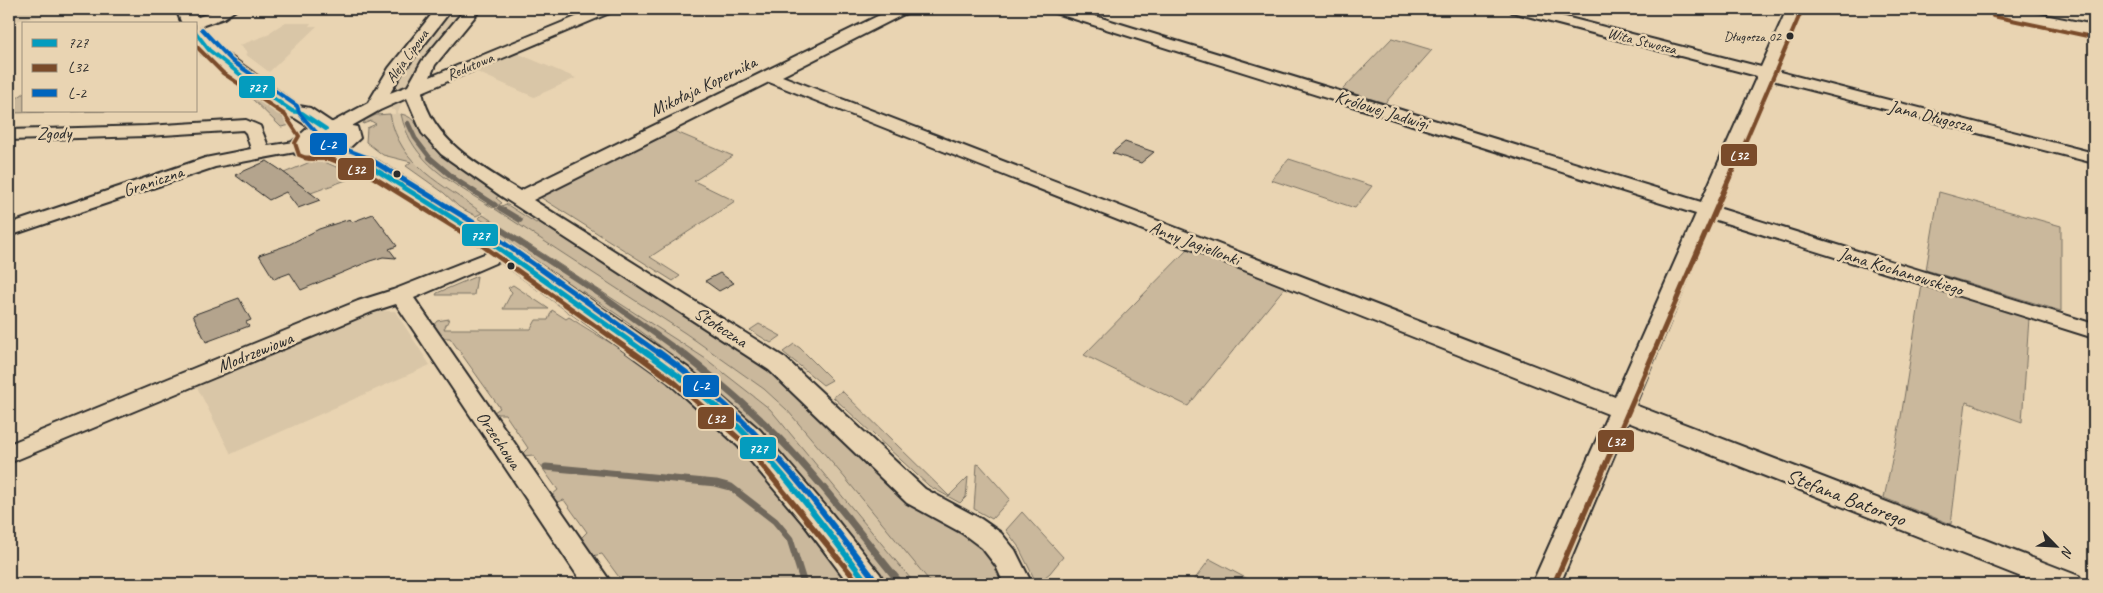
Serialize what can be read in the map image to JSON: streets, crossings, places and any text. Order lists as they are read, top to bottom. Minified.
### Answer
{"streets":{"street":["Wita Stwosza","Aleja Lipowa","Redutowa","Mikołaja Kopernika","Królowej Jadwigi","Jana Długosza","Zgody","Graniczna","Anny Jagiellonki","Jana Kochanowskiego","Stołeczna","Modrzewiowa","Orzechowa","Stefana Batorego"]},"crossings":[["Wita Stwosza","Jana Długosza"],["Aleja Lipowa","Redutowa"],["Aleja Lipowa","Stołeczna"],["Redutowa","Graniczna"],["Redutowa","Stołeczna"],["Mikołaja Kopernika","Anny Jagiellonki"],["Mikołaja Kopernika","Stołeczna"],["Królowej Jadwigi","Jana Kochanowskiego"],["Zgody","Graniczna"],["Anny Jagiellonki","Stefana Batorego"],["Modrzewiowa","Orzechowa"]],"places":["Długosza 02"],"lines":["transit line L32","transit line L-2","transit line 727"],"legend":["727","L32","L-2"],"north":"bottom right"}
